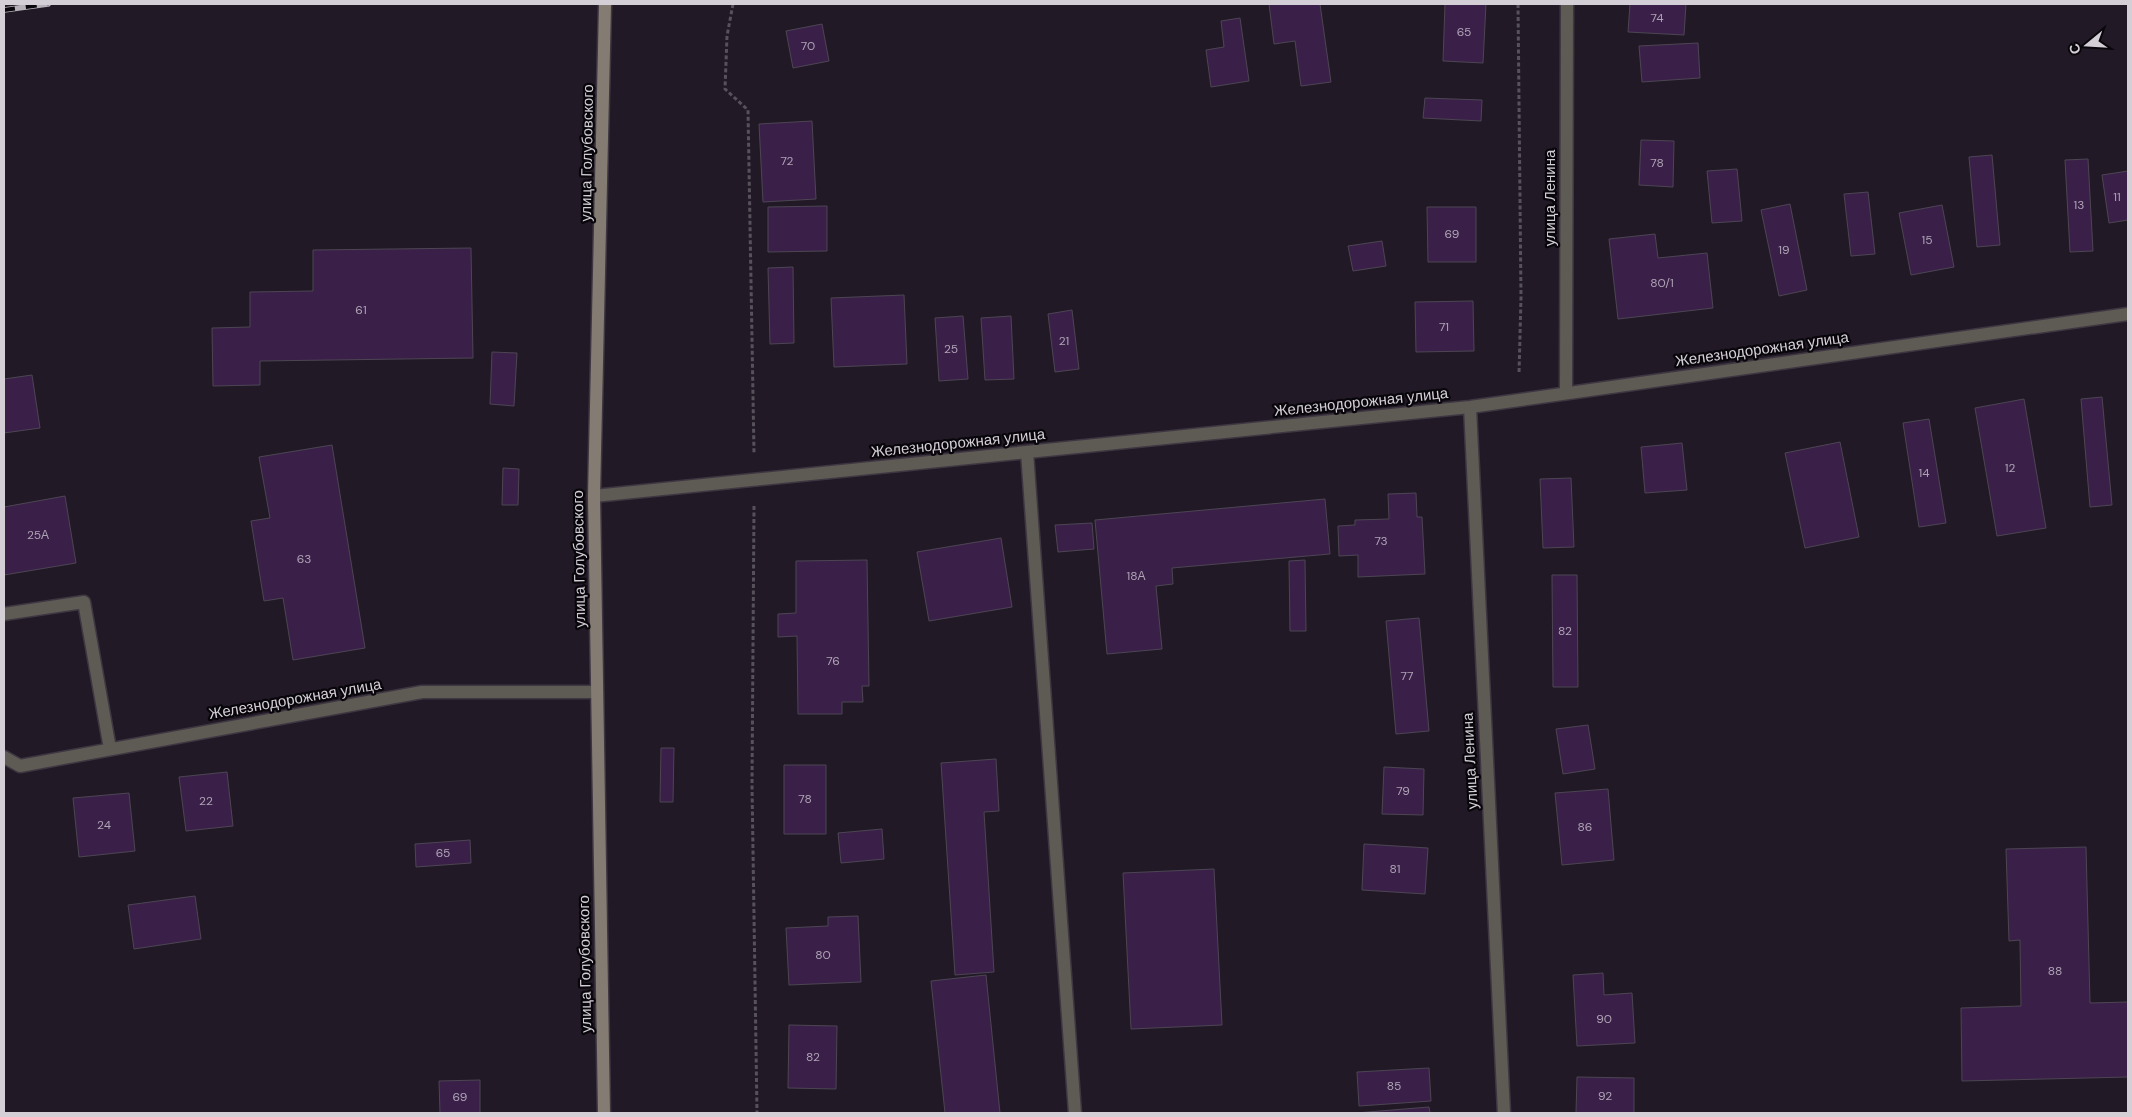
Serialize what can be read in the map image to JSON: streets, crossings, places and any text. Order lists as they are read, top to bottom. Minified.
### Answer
{"streets":{"street":["улица Голубовского","улица Ленина","Железнодорожная улица"]},"crossings":[["улица Голубовского","Железнодорожная улица"],["улица Ленина","Железнодорожная улица"]],"house_numbers":["74","65","70","72","78","11","13","69","15","19","80/1","61","71","21","25","12","14","25А","73","63","18А","82","76","77","79","78","22","24","86","65","81","80","88","90","82","85","92","69"],"north":"left"}
